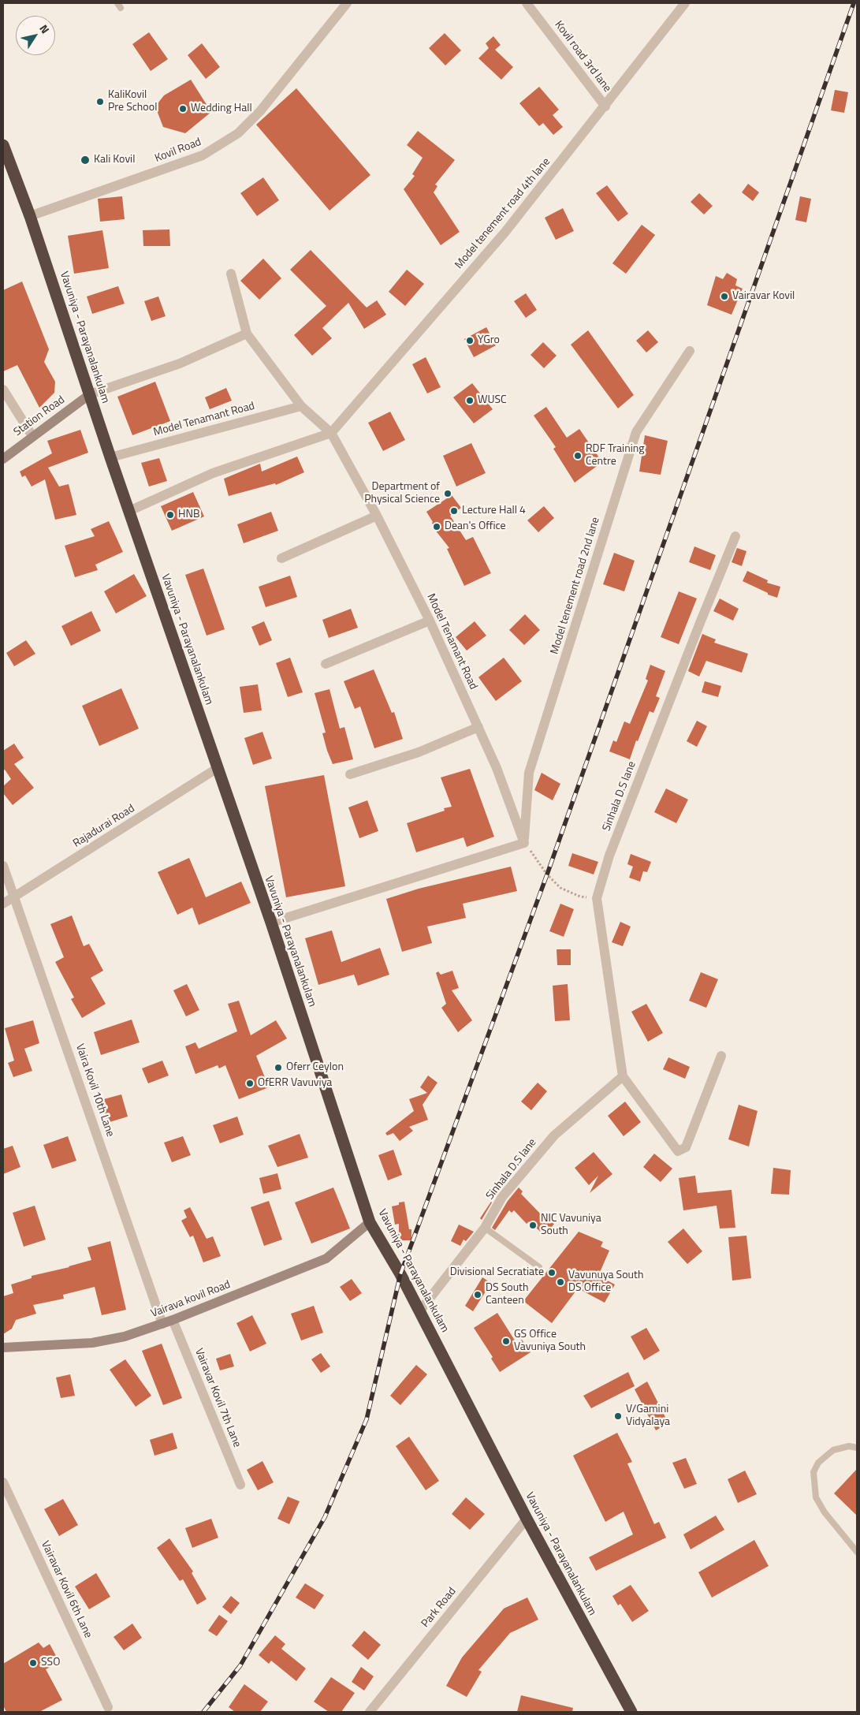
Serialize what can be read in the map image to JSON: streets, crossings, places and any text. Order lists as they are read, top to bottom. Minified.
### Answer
{"streets":{"highway":["Vavuniya - Parayanalankulam"],"street":["Kovil road 3rd lane","Kovil Road","Model tenement road 4th lane","Station Road","Model Tenamant Road","Model tenement road 2nd lane","Sinhala D.S lane","Rajadurai Road","Vaira Kovil 10th Lane","Vairava kovil Road","Vairavar Kovil 7th Lane","Vairavar Kovil 6th Lane","Park Road"]},"crossings":[["Kovil road 3rd lane","Model tenement road 4th lane"],["Kovil Road","Vavuniya - Parayanalankulam"],["Model tenement road 4th lane","Model Tenamant Road"],["Vavuniya - Parayanalankulam","Station Road"],["Vavuniya - Parayanalankulam","Model Tenamant Road"],["Vavuniya - Parayanalankulam","Sinhala D.S lane"],["Vavuniya - Parayanalankulam","Rajadurai Road"],["Vavuniya - Parayanalankulam","Vairava kovil Road"],["Vavuniya - Parayanalankulam","Park Road"],["Model Tenamant Road","Model tenement road 2nd lane"],["Rajadurai Road","Vaira Kovil 10th Lane"],["Vaira Kovil 10th Lane","Vairava kovil Road"],["Vairava kovil Road","Vairavar Kovil 7th Lane"]],"places":["KaliKovil Pre School","Wedding Hall","Kali Kovil","Vairavar Kovil","YGro","WUSC","RDF Training Centre","Department of Physical Science","Lecture Hall 4","HNB","Dean's Office","Oferr Ceylon","OfERR Vavuviya","NIC Vavuniya South","Divisional Secratiate","Vavunuya South DS Office","DS South Canteen","GS Office Vavuniya South","V/Gamini Vidyalaya","SSO"],"north":"top right"}
